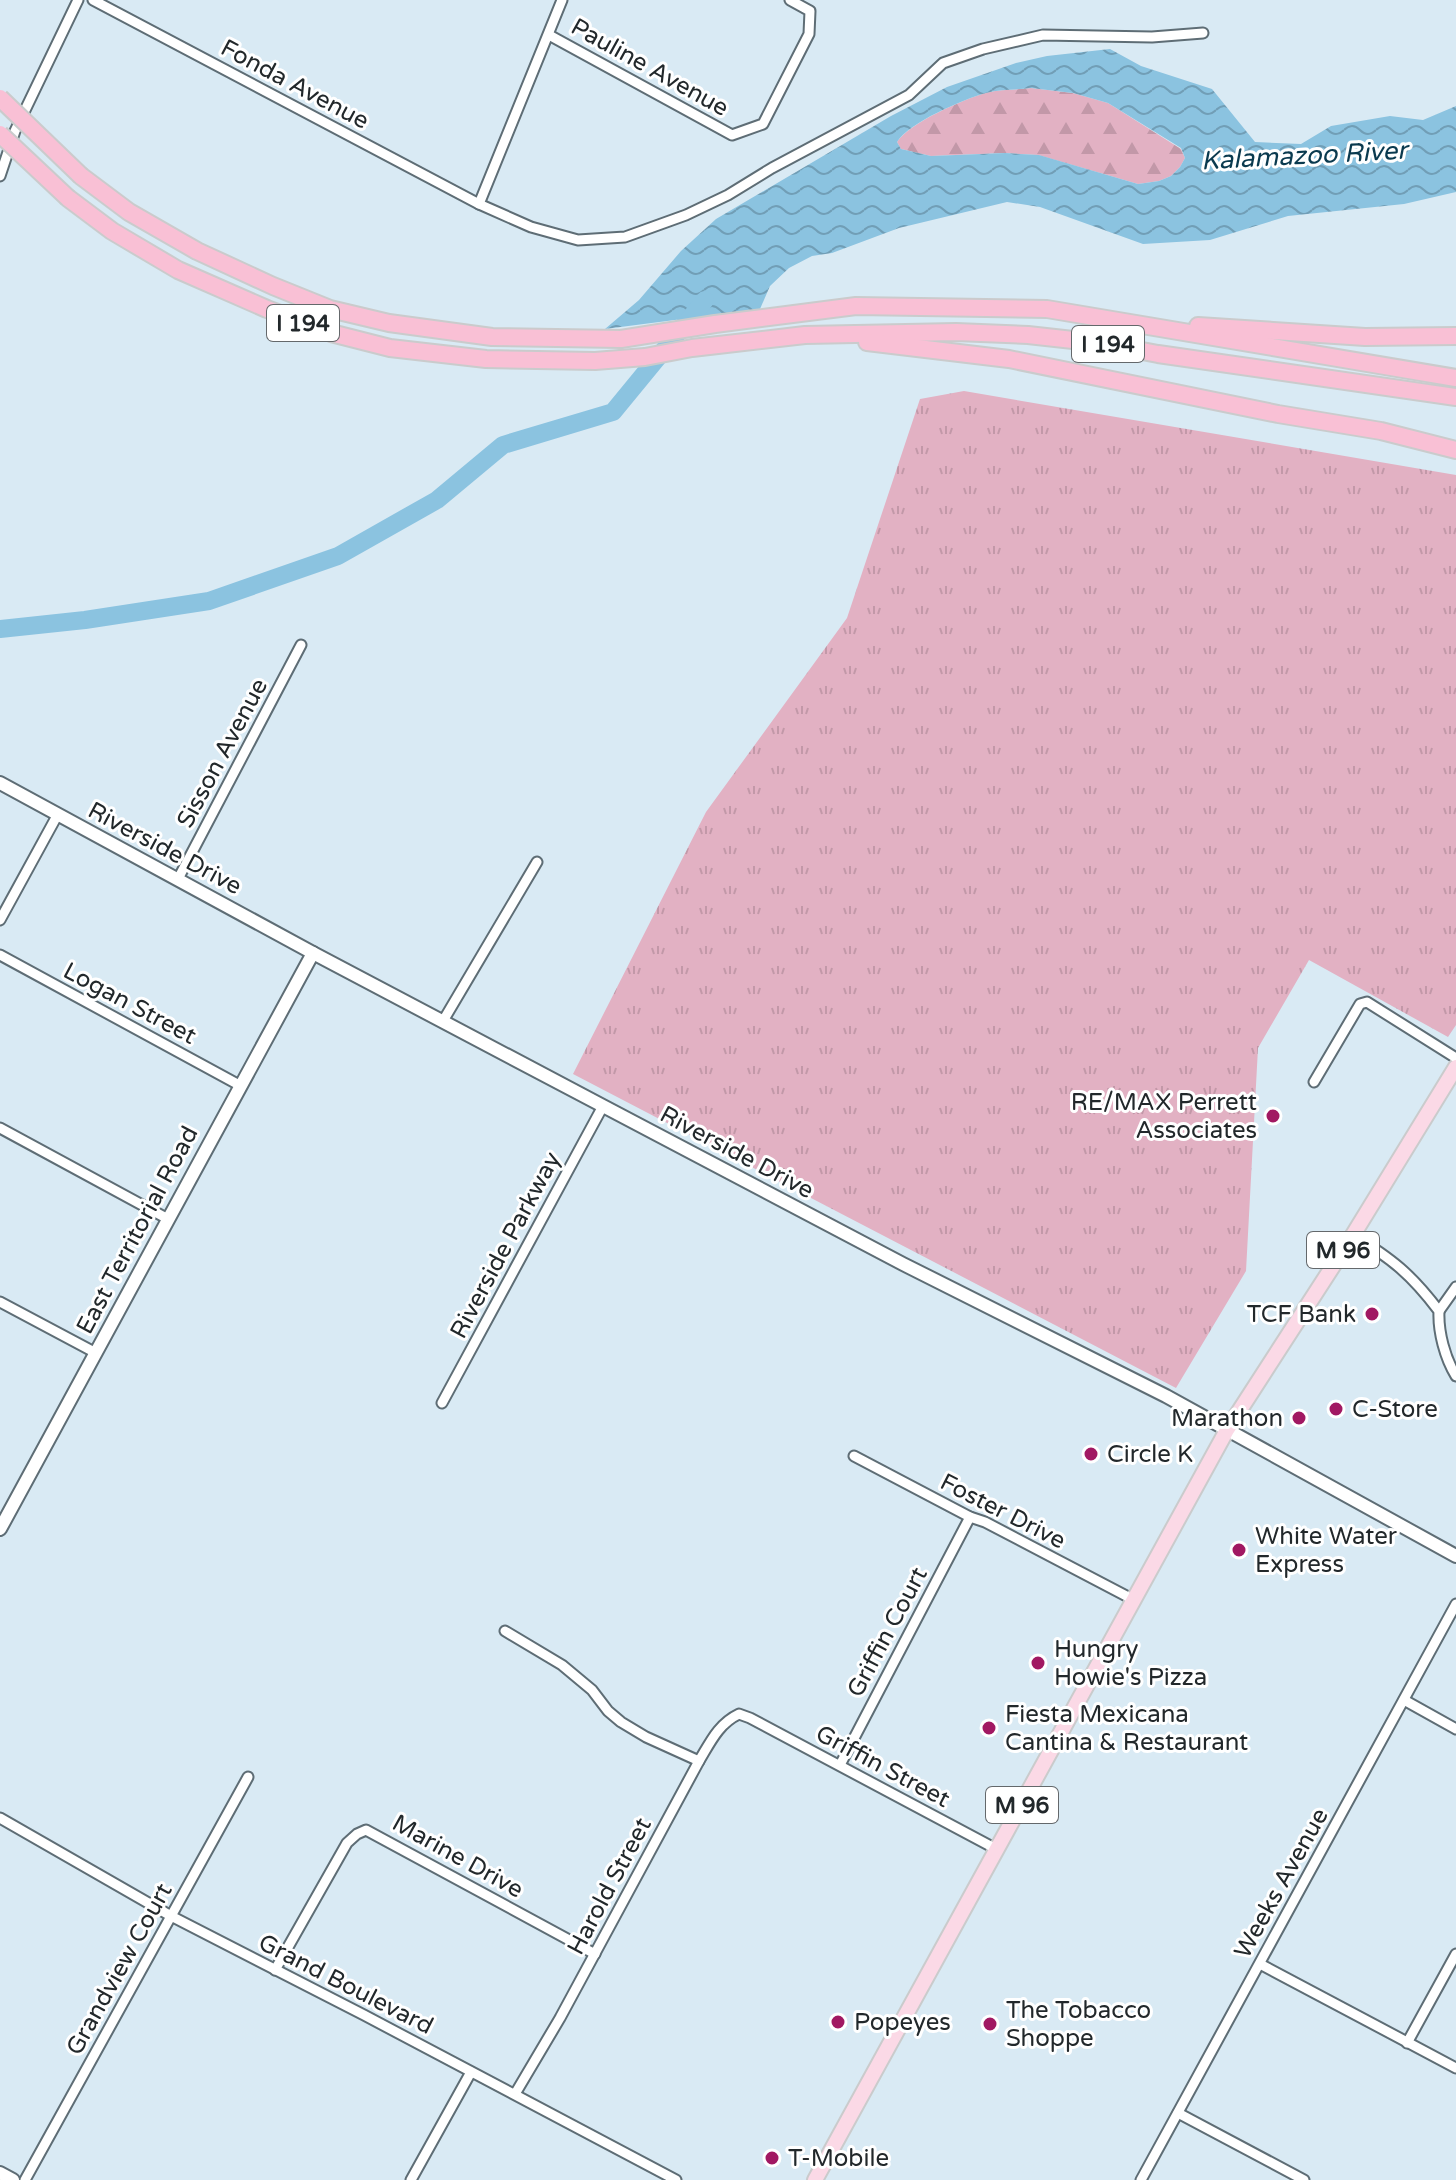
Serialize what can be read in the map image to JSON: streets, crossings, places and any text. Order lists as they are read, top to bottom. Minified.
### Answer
{"streets":{"highway":["I 194"],"main road":["M 96"],"street":["Pauline Avenue","Fonda Avenue","Sisson Avenue","Riverside Drive","Logan Street","East Territorial Road","Riverside Parkway","Foster Drive","Griffin Court","Griffin Street","Marine Drive","Weeks Avenue","Harold Street","Grandview Court","Grand Boulevard"]},"crossings":[["Sisson Avenue","Riverside Drive"],["Riverside Drive","East Territorial Road"],["Riverside Drive","Riverside Parkway"],["Riverside Drive","M 96"],["Logan Street","East Territorial Road"],["M 96","Foster Drive"],["M 96","Griffin Street"],["Foster Drive","Griffin Court"],["Griffin Court","Griffin Street"],["Griffin Street","Harold Street"],["Marine Drive","Harold Street"],["Marine Drive","Grand Boulevard"],["Harold Street","Grand Boulevard"],["Grandview Court","Grand Boulevard"]],"water":["Kalamazoo River"],"places":["RE/MAX Perrett Associates","TCF Bank","C-Store","Marathon","Circle K","White Water Express","Hungry Howie's Pizza","Fiesta Mexicana Cantina & Restaurant","Popeyes","The Tobacco Shoppe","T-Mobile"]}
